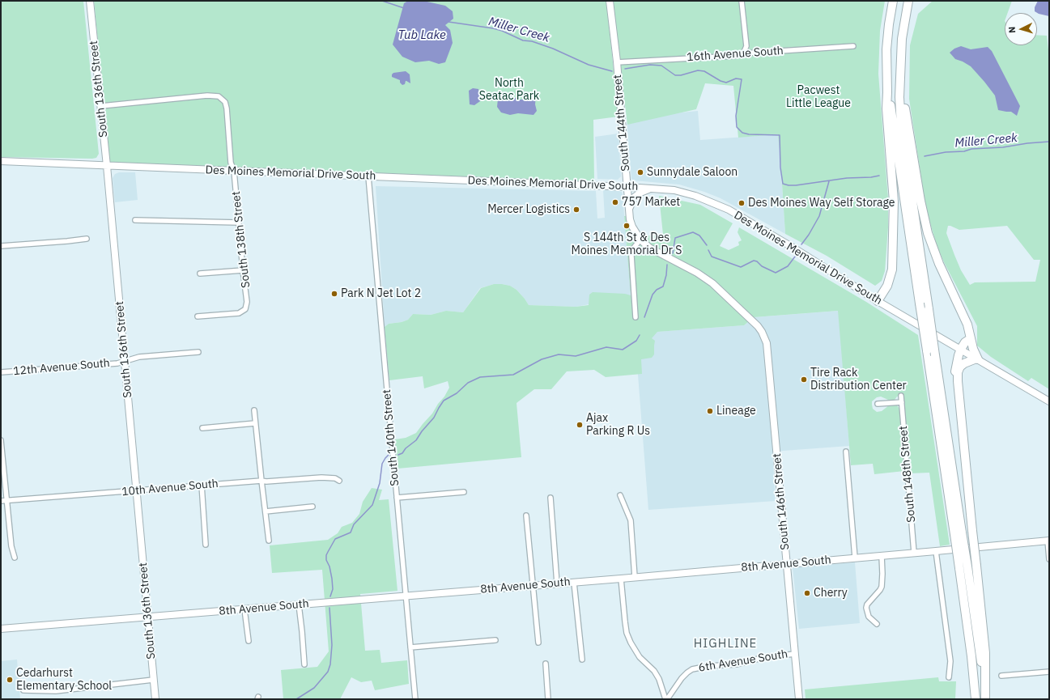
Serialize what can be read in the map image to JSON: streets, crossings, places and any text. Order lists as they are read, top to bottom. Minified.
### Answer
{"streets":{"street":["16th Avenue South","South 136th Street","South 144th Street","Des Moines Memorial Drive South","South 138th Street","12th Avenue South","South 140th Street","South 148th Street","10th Avenue South","South 146th Street","8th Avenue South","6th Avenue South"]},"crossings":[["16th Avenue South","South 144th Street"],["South 136th Street","Des Moines Memorial Drive South"],["South 136th Street","South 138th Street"],["South 136th Street","12th Avenue South"],["South 136th Street","10th Avenue South"],["South 136th Street","8th Avenue South"],["South 144th Street","Des Moines Memorial Drive South"],["South 144th Street","South 146th Street"],["Des Moines Memorial Drive South","South 138th Street"],["Des Moines Memorial Drive South","South 140th Street"],["South 140th Street","8th Avenue South"],["South 148th Street","8th Avenue South"],["South 146th Street","8th Avenue South"],["South 146th Street","6th Avenue South"]],"districts":["HIGHLINE"],"water":["Miller Creek","Tub Lake"],"parks":["North Seatac Park","Pacwest Little League"],"places":["Sunnydale Saloon","757 Market","Des Moines Way Self Storage","Mercer Logistics","S 144th St & Des Moines Memorial Dr S","Park N Jet Lot 2","Tire Rack Distribution Center","Lineage","Ajax Parking R Us","Cherry","Cedarhurst Elementary School"],"north":"left"}
